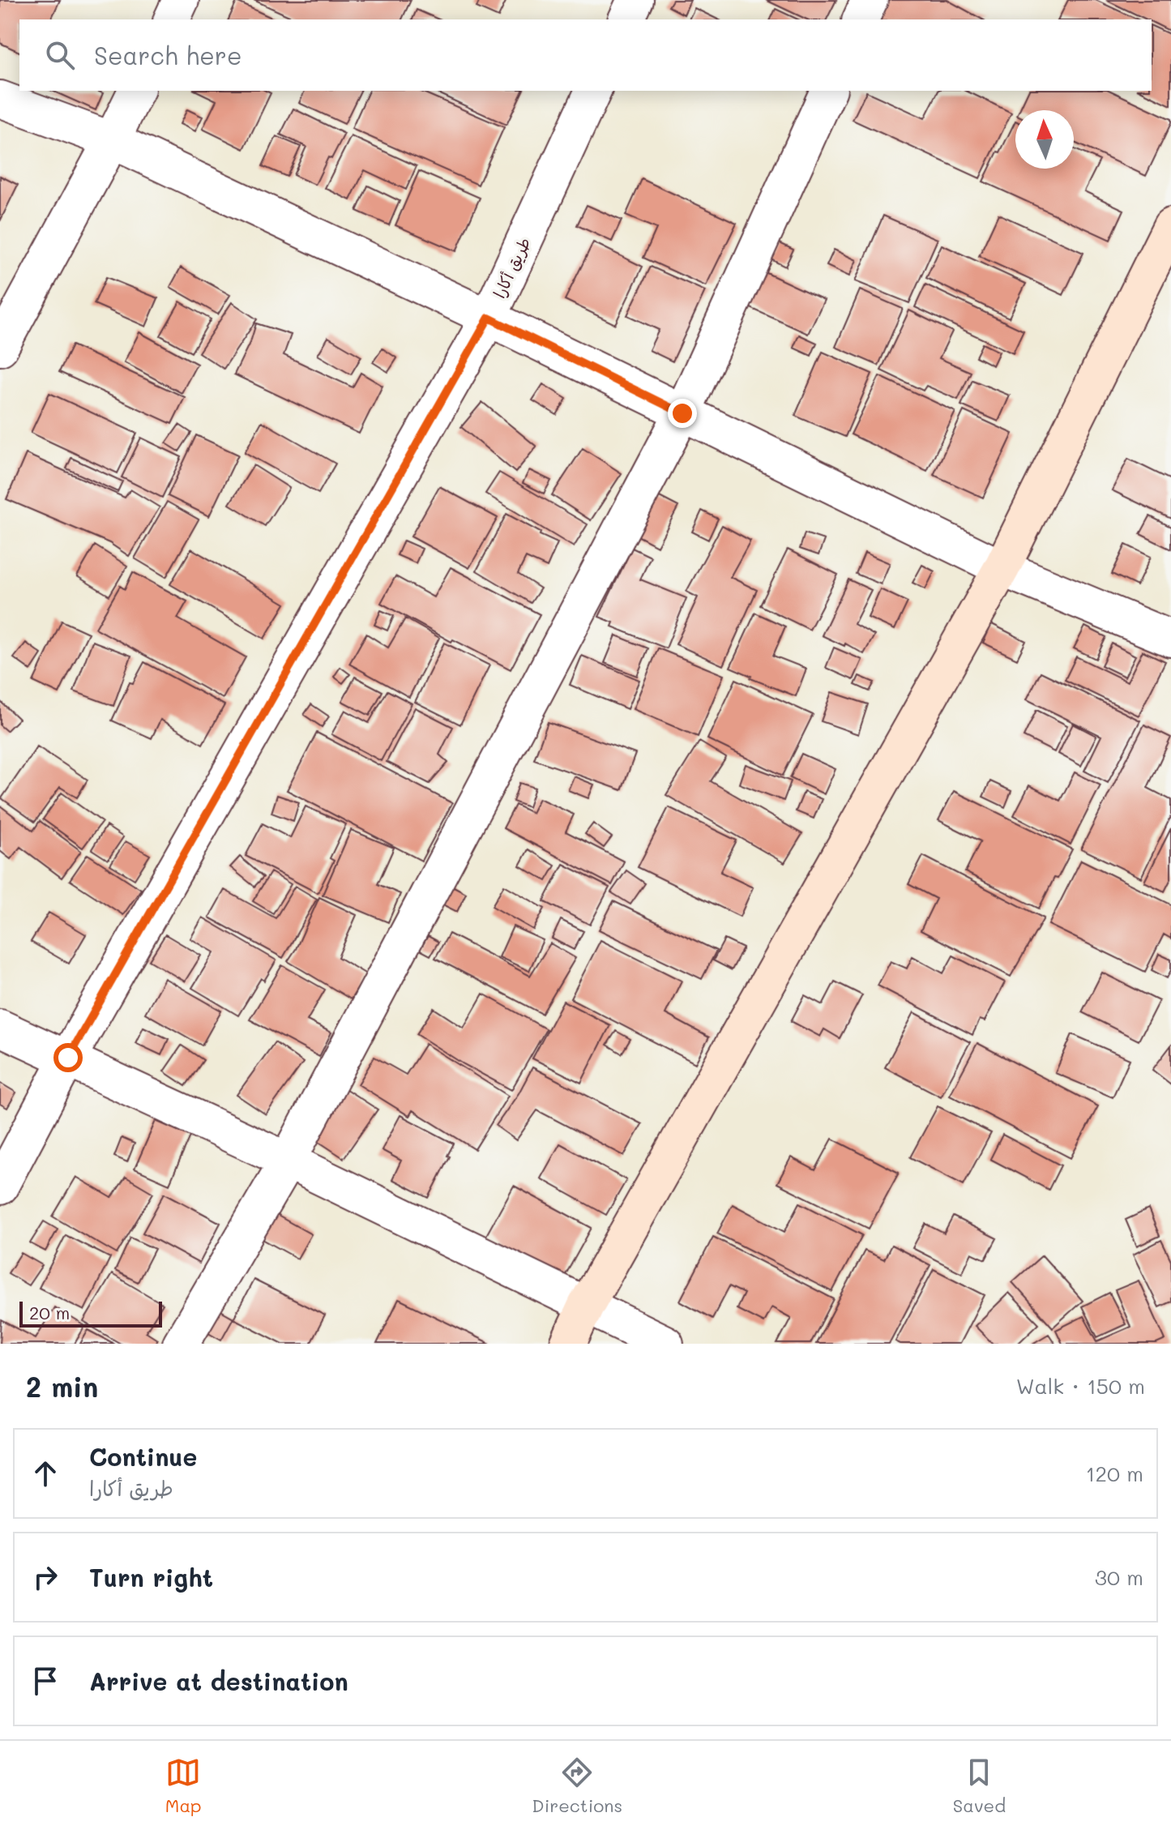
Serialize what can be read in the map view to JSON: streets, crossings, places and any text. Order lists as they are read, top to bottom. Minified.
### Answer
{"streets":{"street":["طريق أكارا"]},"scale_bar":"20 m","north":"top","page":{"search":"Search here","scale":"20 m","heading":["2 min","Walk · 150 m"],"list":[["Continue","طريق أكارا","120 m"],["Turn right","30 m"],"Arrive at destination"],"nav":["Map","Directions","Saved"]}}
